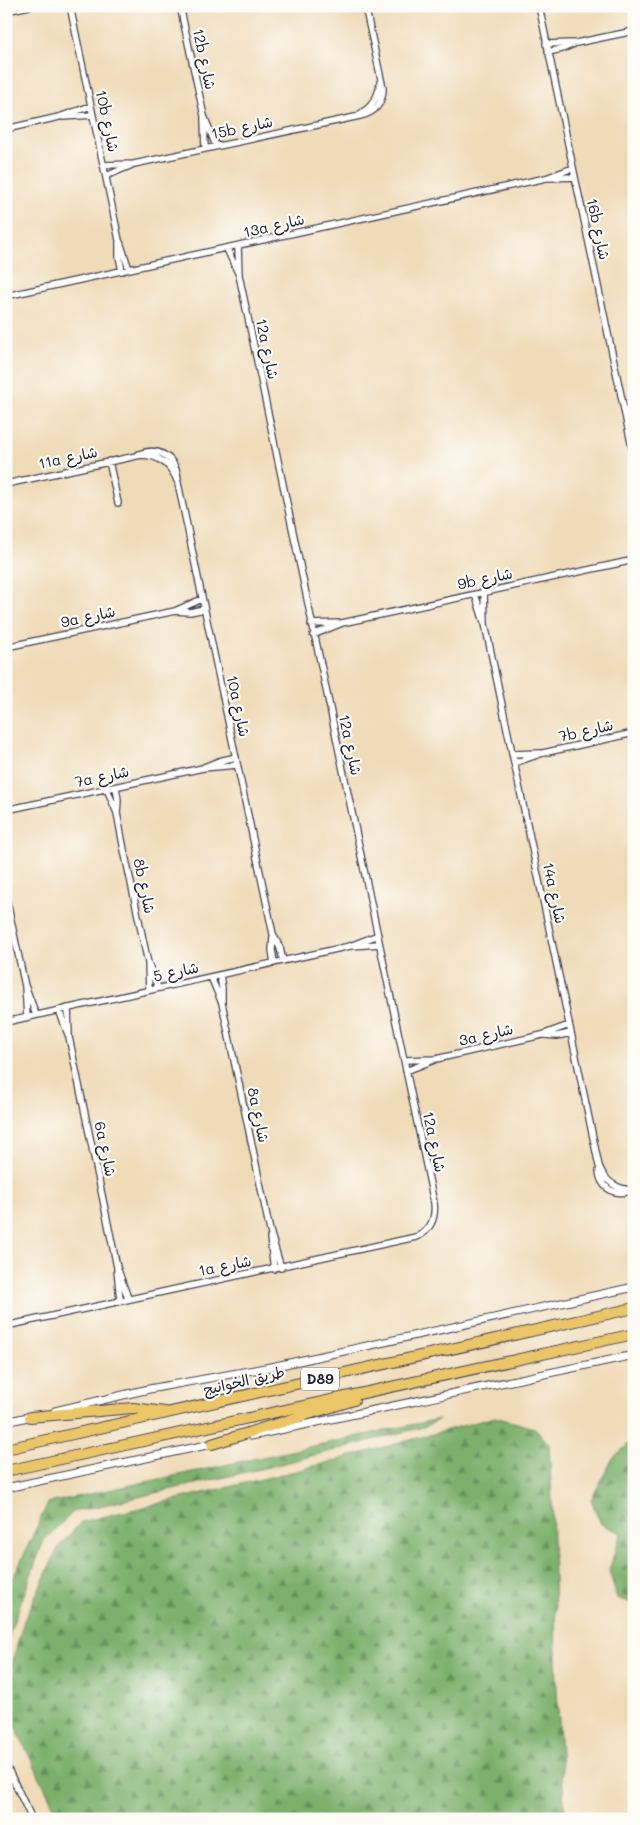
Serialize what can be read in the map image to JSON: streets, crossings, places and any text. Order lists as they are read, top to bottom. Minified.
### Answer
{"streets":{"highway":["D89","طريق الخوانيج"],"street":["12b شارع","10b شارع","15b شارع","13a شارع","16b شارع","12a شارع","11a شارع","9b شارع","9a شارع","10a شارع","7b شارع","7a شارع","8b شارع","14a شارع","شارع 5","3a شارع","8a شارع","6a شارع","1a شارع"]},"crossings":[["12b شارع","15b شارع"],["10b شارع","15b شارع"],["10b شارع","13a شارع"],["13a شارع","16b شارع"],["13a شارع","12a شارع"],["12a شارع","9b شارع"],["12a شارع","شارع 5"],["12a شارع","3a شارع"],["12a شارع","1a شارع"],["11a شارع","10a شارع"],["9b شارع","14a شارع"],["9a شارع","10a شارع"],["10a شارع","7a شارع"],["10a شارع","شارع 5"],["7b شارع","14a شارع"],["7a شارع","8b شارع"],["8b شارع","شارع 5"],["14a شارع","3a شارع"],["شارع 5","8a شارع"],["شارع 5","6a شارع"],["8a شارع","1a شارع"],["6a شارع","1a شارع"]]}
